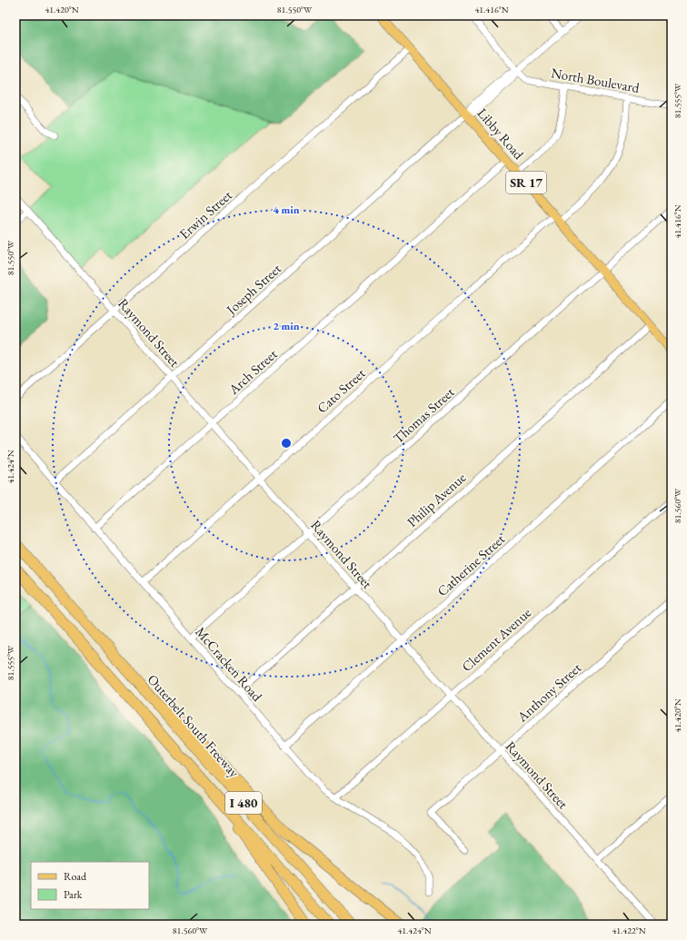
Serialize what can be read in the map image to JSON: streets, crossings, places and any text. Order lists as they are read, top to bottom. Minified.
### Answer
{"streets":{"highway":["Outerbelt South Freeway","I 480"],"main road":["Libby Road","SR 17"],"street":["North Boulevard","Erwin Street","Joseph Street","Raymond Street","Arch Street","Cato Street","Thomas Street","Philip Avenue","Catherine Street","Clement Avenue","McCracken Road","Anthony Street"]},"crossings":[["North Boulevard","Joseph Street"],["North Boulevard","Cato Street"],["Libby Road","Erwin Street"],["Libby Road","Joseph Street"],["Libby Road","Arch Street"],["Libby Road","Cato Street"],["Libby Road","Thomas Street"],["Libby Road","Philip Avenue"],["Erwin Street","Raymond Street"],["Joseph Street","Raymond Street"],["Joseph Street","McCracken Road"],["Raymond Street","Arch Street"],["Raymond Street","Cato Street"],["Raymond Street","Thomas Street"],["Raymond Street","Philip Avenue"],["Raymond Street","Catherine Street"],["Raymond Street","Clement Avenue"],["Raymond Street","Anthony Street"],["Arch Street","McCracken Road"],["Cato Street","McCracken Road"],["Thomas Street","McCracken Road"],["Philip Avenue","McCracken Road"],["Catherine Street","McCracken Road"],["Clement Avenue","McCracken Road"]],"legend":["Road","Park"],"coordinates":["41.420°N","81.550°W","41.416°N","81.555°W","41.424°N","81.560°W","41.422°N"],"rings":["4 min","2 min"]}
